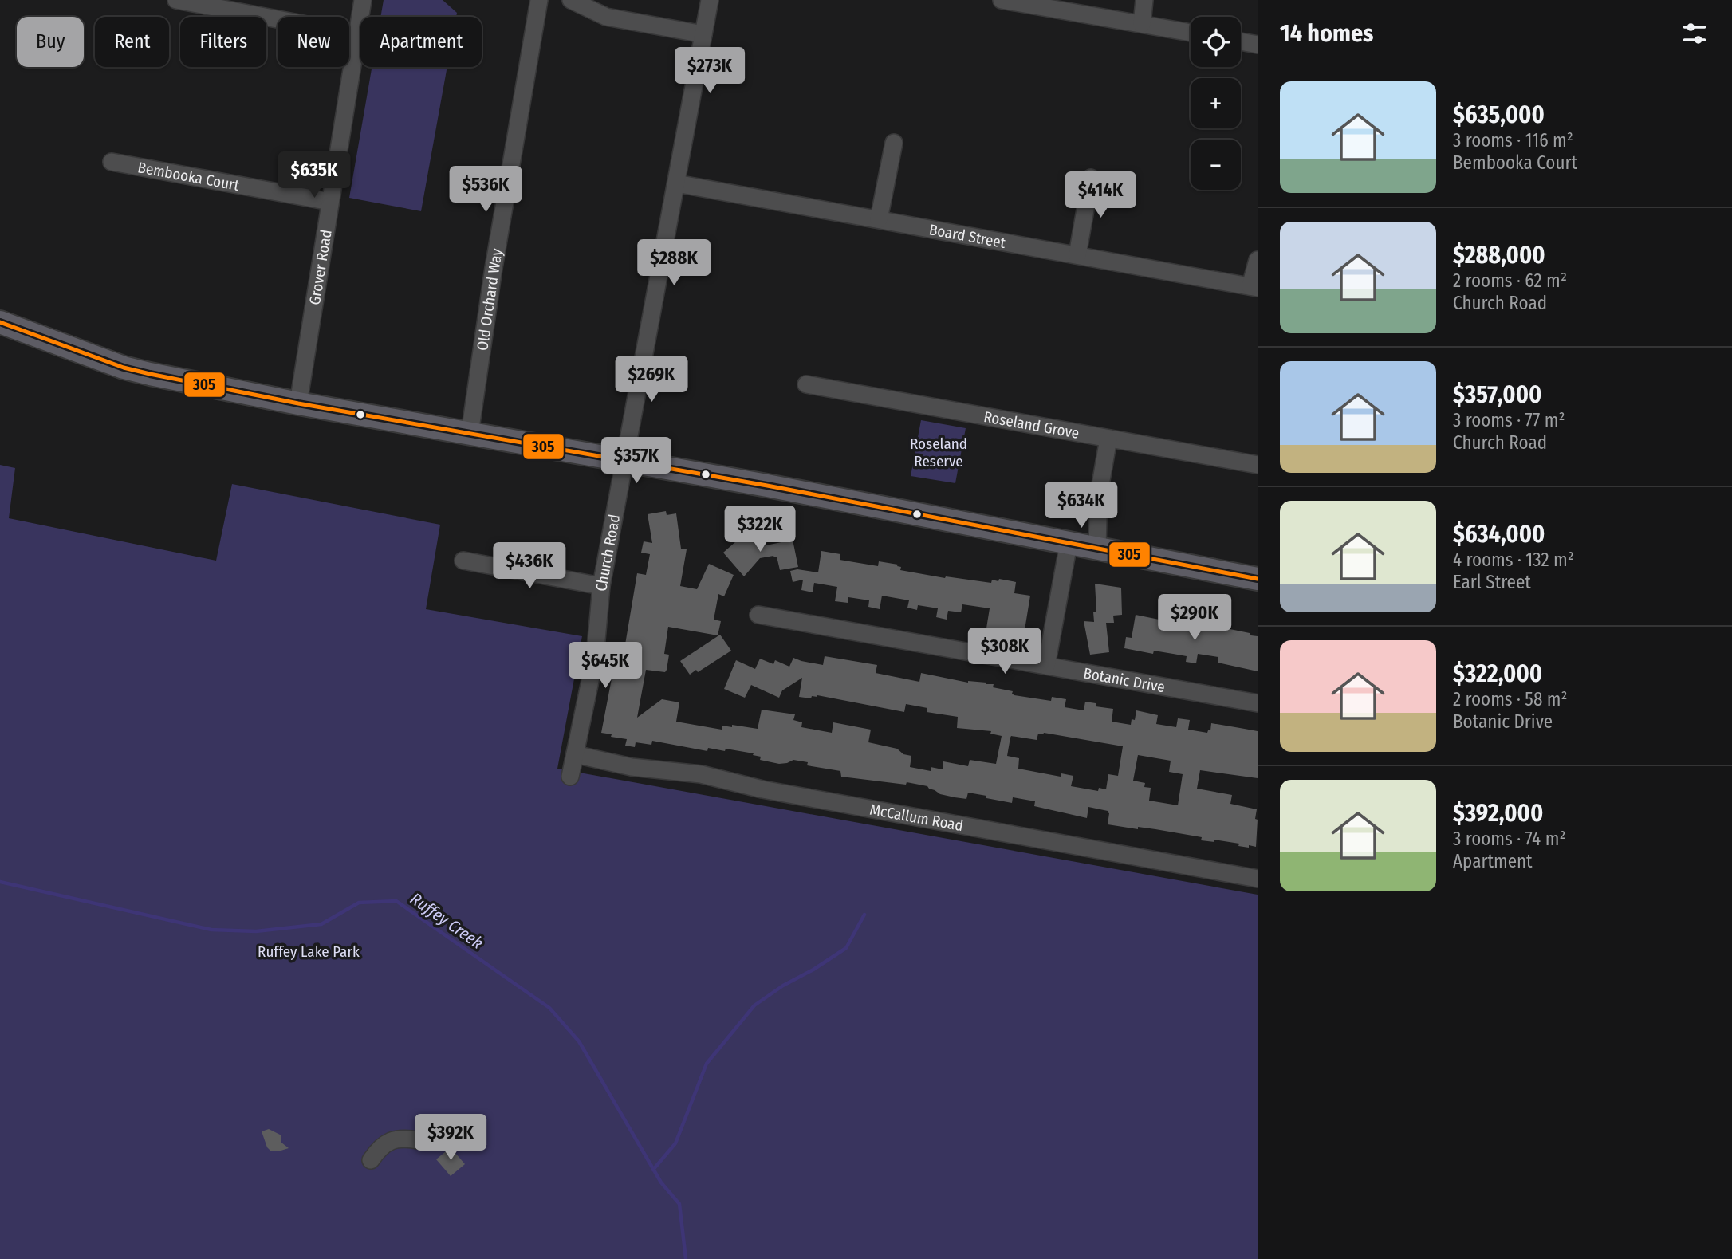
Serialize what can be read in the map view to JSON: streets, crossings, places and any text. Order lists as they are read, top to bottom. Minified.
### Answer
{"streets":{"street":["Bembooka Court","Board Street","Grover Road","Old Orchard Way","Roseland Grove","Church Road","Botanic Drive","McCallum Road"]},"crossings":[["Bembooka Court","Grover Road"],["Board Street","Church Road"],["Church Road","McCallum Road"]],"water":["Ruffey Creek"],"parks":["Roseland Reserve","Ruffey Lake Park"],"lines":["transit line 305"],"page":{"heading":"14 homes","map_buttons":["+","−"],"chip":["Buy","Rent","Filters","New","Apartment"],"price":["$273K","$635K","$536K","$414K","$288K","$269K","$357K","$634K","$322K","$436K","$290K","$308K","$645K","$392K"],"list":[{"name":"$635,000","note":"3 rooms · 116 m² · Bembooka Court"},{"name":"$288,000","note":"2 rooms · 62 m² · Church Road"},{"name":"$357,000","note":"3 rooms · 77 m² · Church Road"},{"name":"$634,000","note":"4 rooms · 132 m² · Earl Street"},{"name":"$322,000","note":"2 rooms · 58 m² · Botanic Drive"},{"name":"$392,000","note":"3 rooms · 74 m² · Apartment"}]}}
